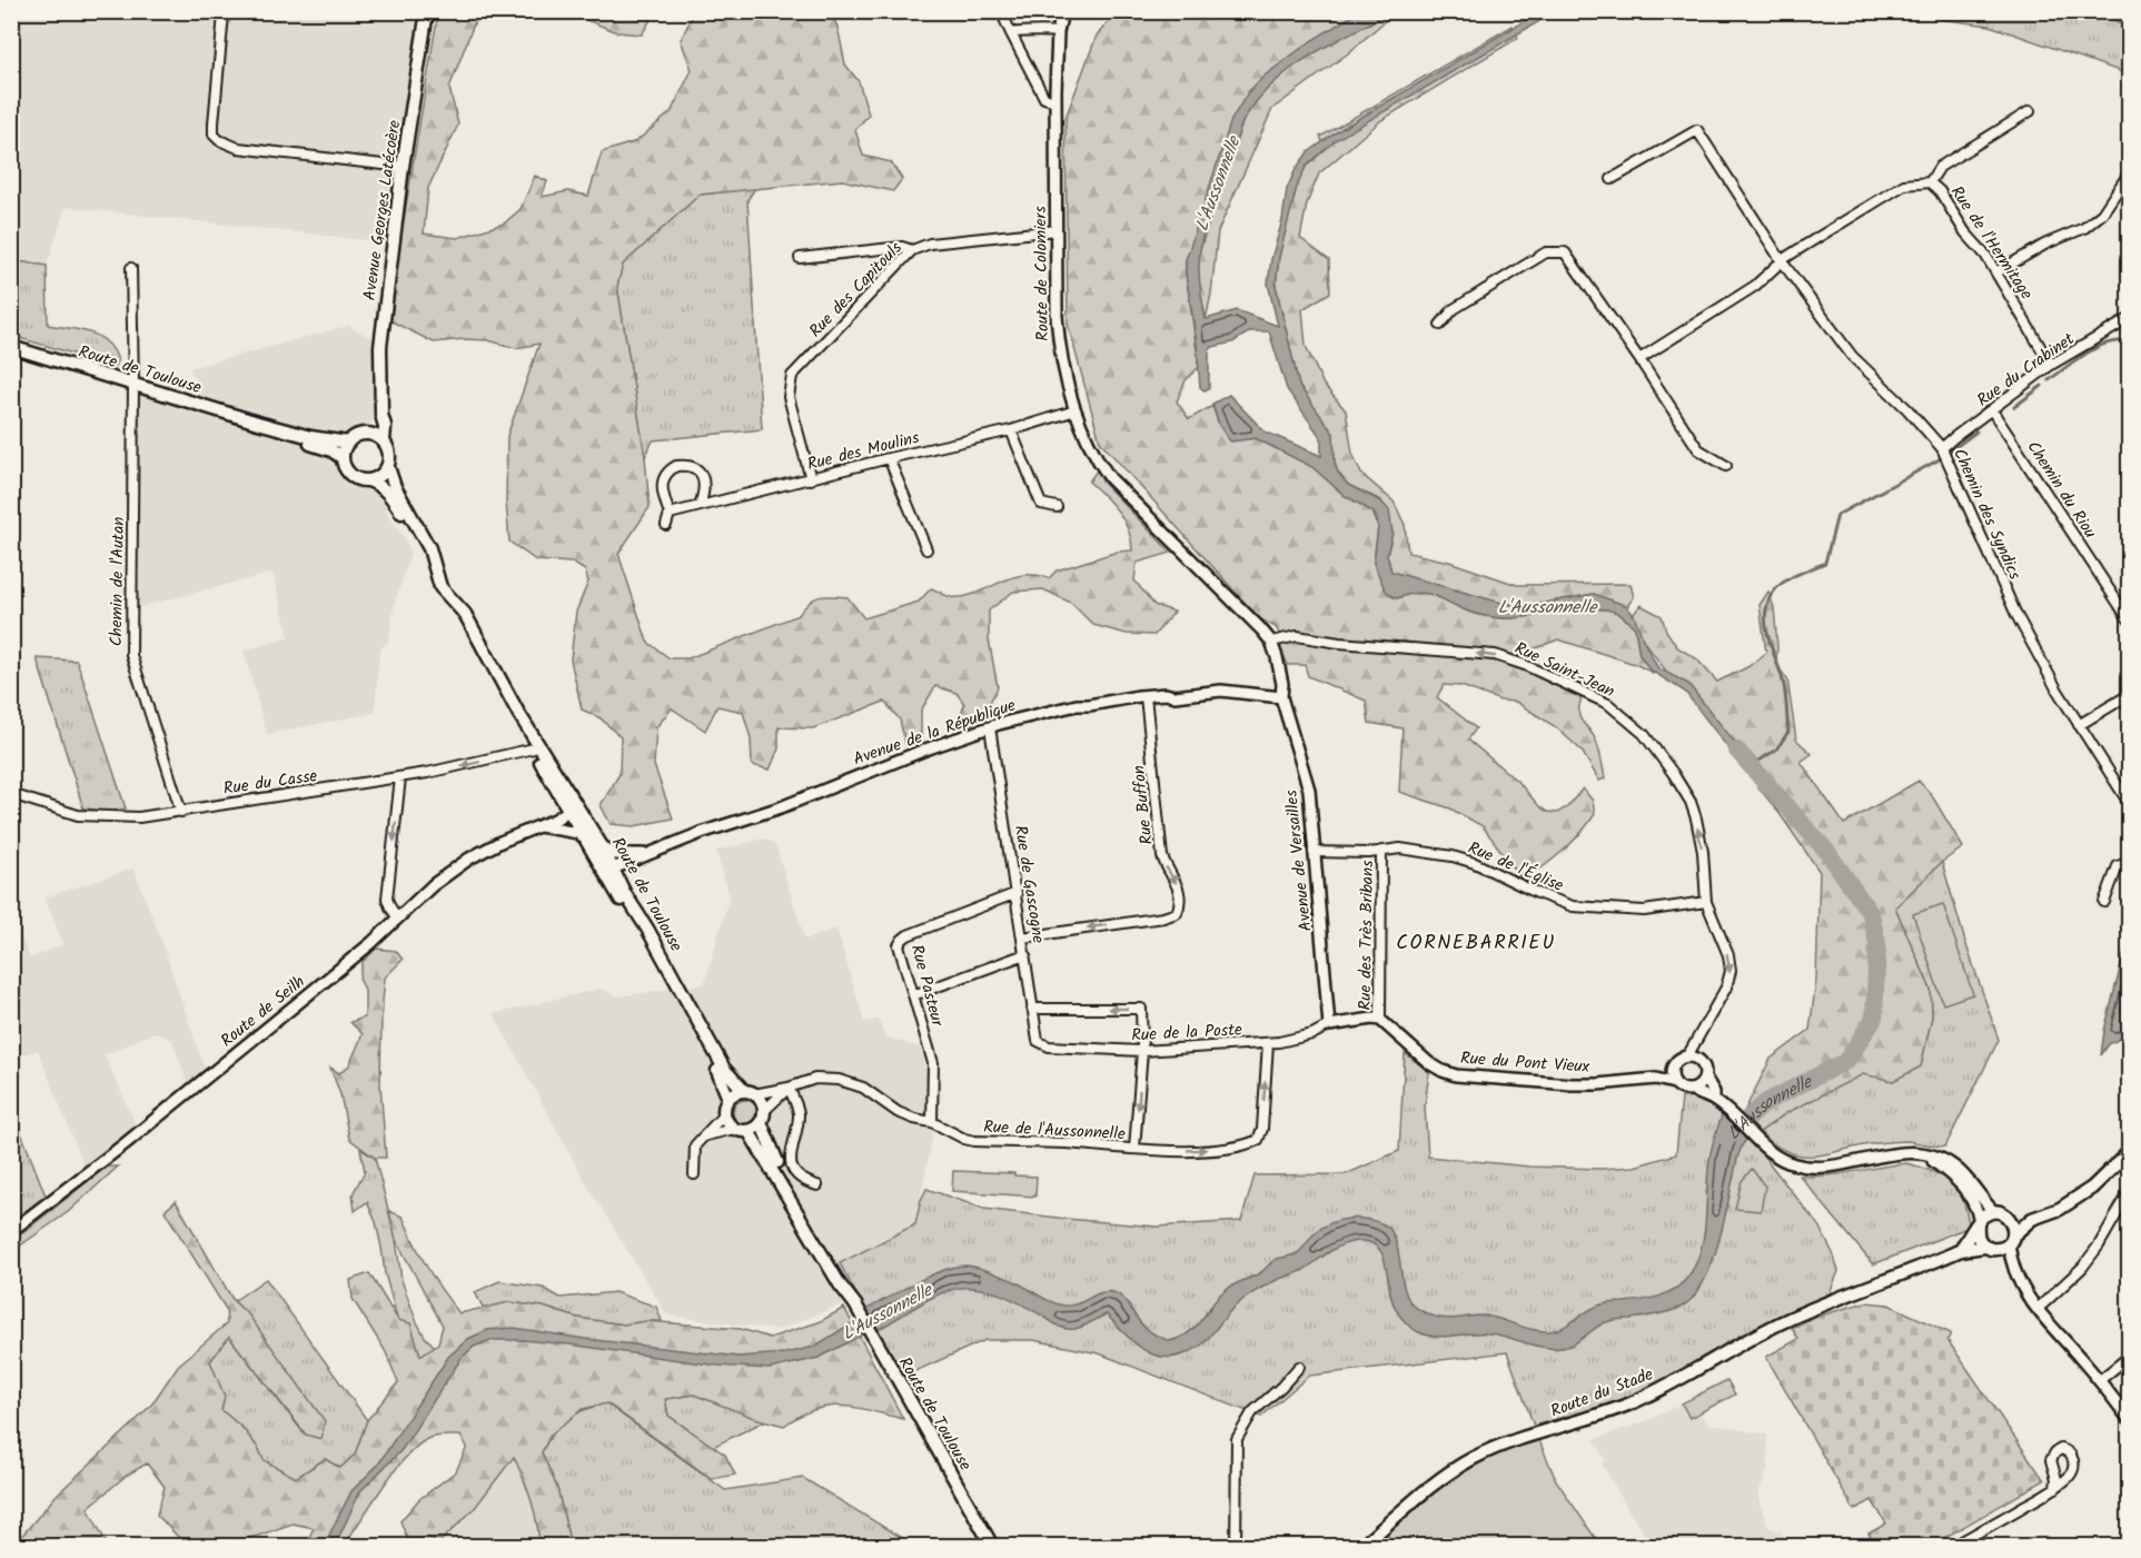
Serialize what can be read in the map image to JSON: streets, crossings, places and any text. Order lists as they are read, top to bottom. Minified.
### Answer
{"streets":{"main road":["Avenue Georges Latécoère","Route de Toulouse","Route du Stade"],"street":["Rue de l'Hermitage","Route de Colomiers","Rue des Capitouls","Rue du Crabinet","Rue des Moulins","Chemin du Riou","Chemin des Syndics","Chemin de l'Autan","Rue Saint-Jean","Avenue de la République","Rue du Casse","Rue Buffon","Avenue de Versailles","Rue de l'Église","Rue de Gascogne","Rue des Très Bribans","Rue Pasteur","Route de Seilh","Rue de la Poste","Rue du Pont Vieux","Rue de l'Aussonnelle"]},"crossings":[["Avenue Georges Latécoère","Route de Toulouse"],["Rue de l'Hermitage","Rue du Crabinet"],["Rue de l'Hermitage","Chemin des Syndics"],["Route de Colomiers","Rue des Capitouls"],["Route de Colomiers","Rue des Moulins"],["Route de Colomiers","Rue Saint-Jean"],["Route de Colomiers","Avenue de la République"],["Route de Colomiers","Avenue de Versailles"],["Rue des Capitouls","Rue des Moulins"],["Route de Toulouse","Chemin de l'Autan"],["Route de Toulouse","Avenue de la République"],["Route de Toulouse","Rue du Casse"],["Route de Toulouse","Route de Seilh"],["Route de Toulouse","Rue de l'Aussonnelle"],["Rue du Crabinet","Chemin du Riou"],["Rue du Crabinet","Chemin des Syndics"],["Chemin de l'Autan","Rue du Casse"],["Rue Saint-Jean","Rue de l'Église"],["Rue Saint-Jean","Rue du Pont Vieux"],["Avenue de la République","Rue Buffon"],["Avenue de la République","Avenue de Versailles"],["Avenue de la République","Rue de Gascogne"],["Rue Buffon","Rue de Gascogne"],["Avenue de Versailles","Rue de l'Église"],["Avenue de Versailles","Rue de la Poste"],["Rue de l'Église","Rue des Très Bribans"],["Rue de Gascogne","Rue Pasteur"],["Rue de Gascogne","Rue de la Poste"],["Rue des Très Bribans","Rue du Pont Vieux"],["Rue Pasteur","Rue de l'Aussonnelle"],["Rue de la Poste","Rue de l'Aussonnelle"]],"districts":["CORNEBARRIEU"],"water":["L'Aussonnelle"]}
